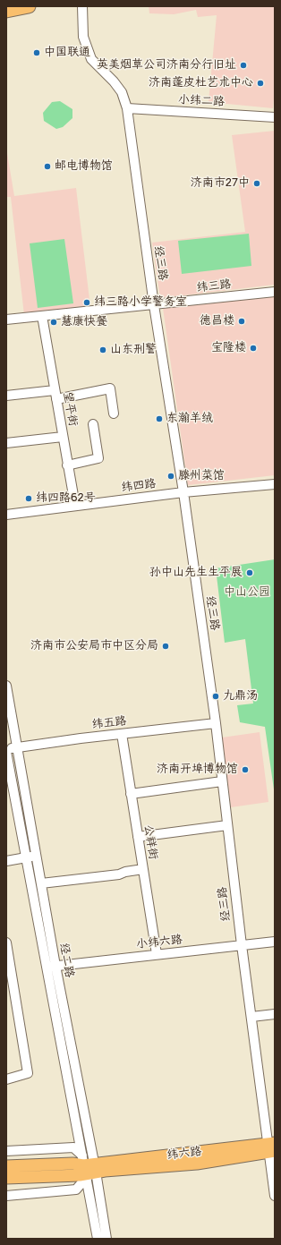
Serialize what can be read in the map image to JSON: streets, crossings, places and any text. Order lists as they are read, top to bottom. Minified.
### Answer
{"streets":{"main road":["纬六路"],"street":["小纬二路","经三路","纬三路","望平街","纬四路","纬五路","公祥街","小纬六路","经二路"]},"crossings":[["小纬二路","经三路"],["经三路","纬三路"],["经三路","纬四路"],["经三路","纬五路"],["经三路","小纬六路"],["经三路","纬六路"],["纬三路","望平街"],["望平街","纬四路"],["纬五路","公祥街"],["纬五路","经二路"],["公祥街","小纬六路"],["小纬六路","经二路"],["经二路","纬六路"]],"parks":["中山公园"],"places":["中国联通","英美烟草公司济南分行旧址","济南蓬皮杜艺术中心","邮电博物馆","济南市27中","纬三路小学警务室","德昌楼","慧康快餐","宝隆楼","山东刑警","东瀚羊绒","滕州菜馆","纬四路62号","孙中山先生生平展","济南市公安局市中区分局","九鼎汤","济南开埠博物馆"]}
